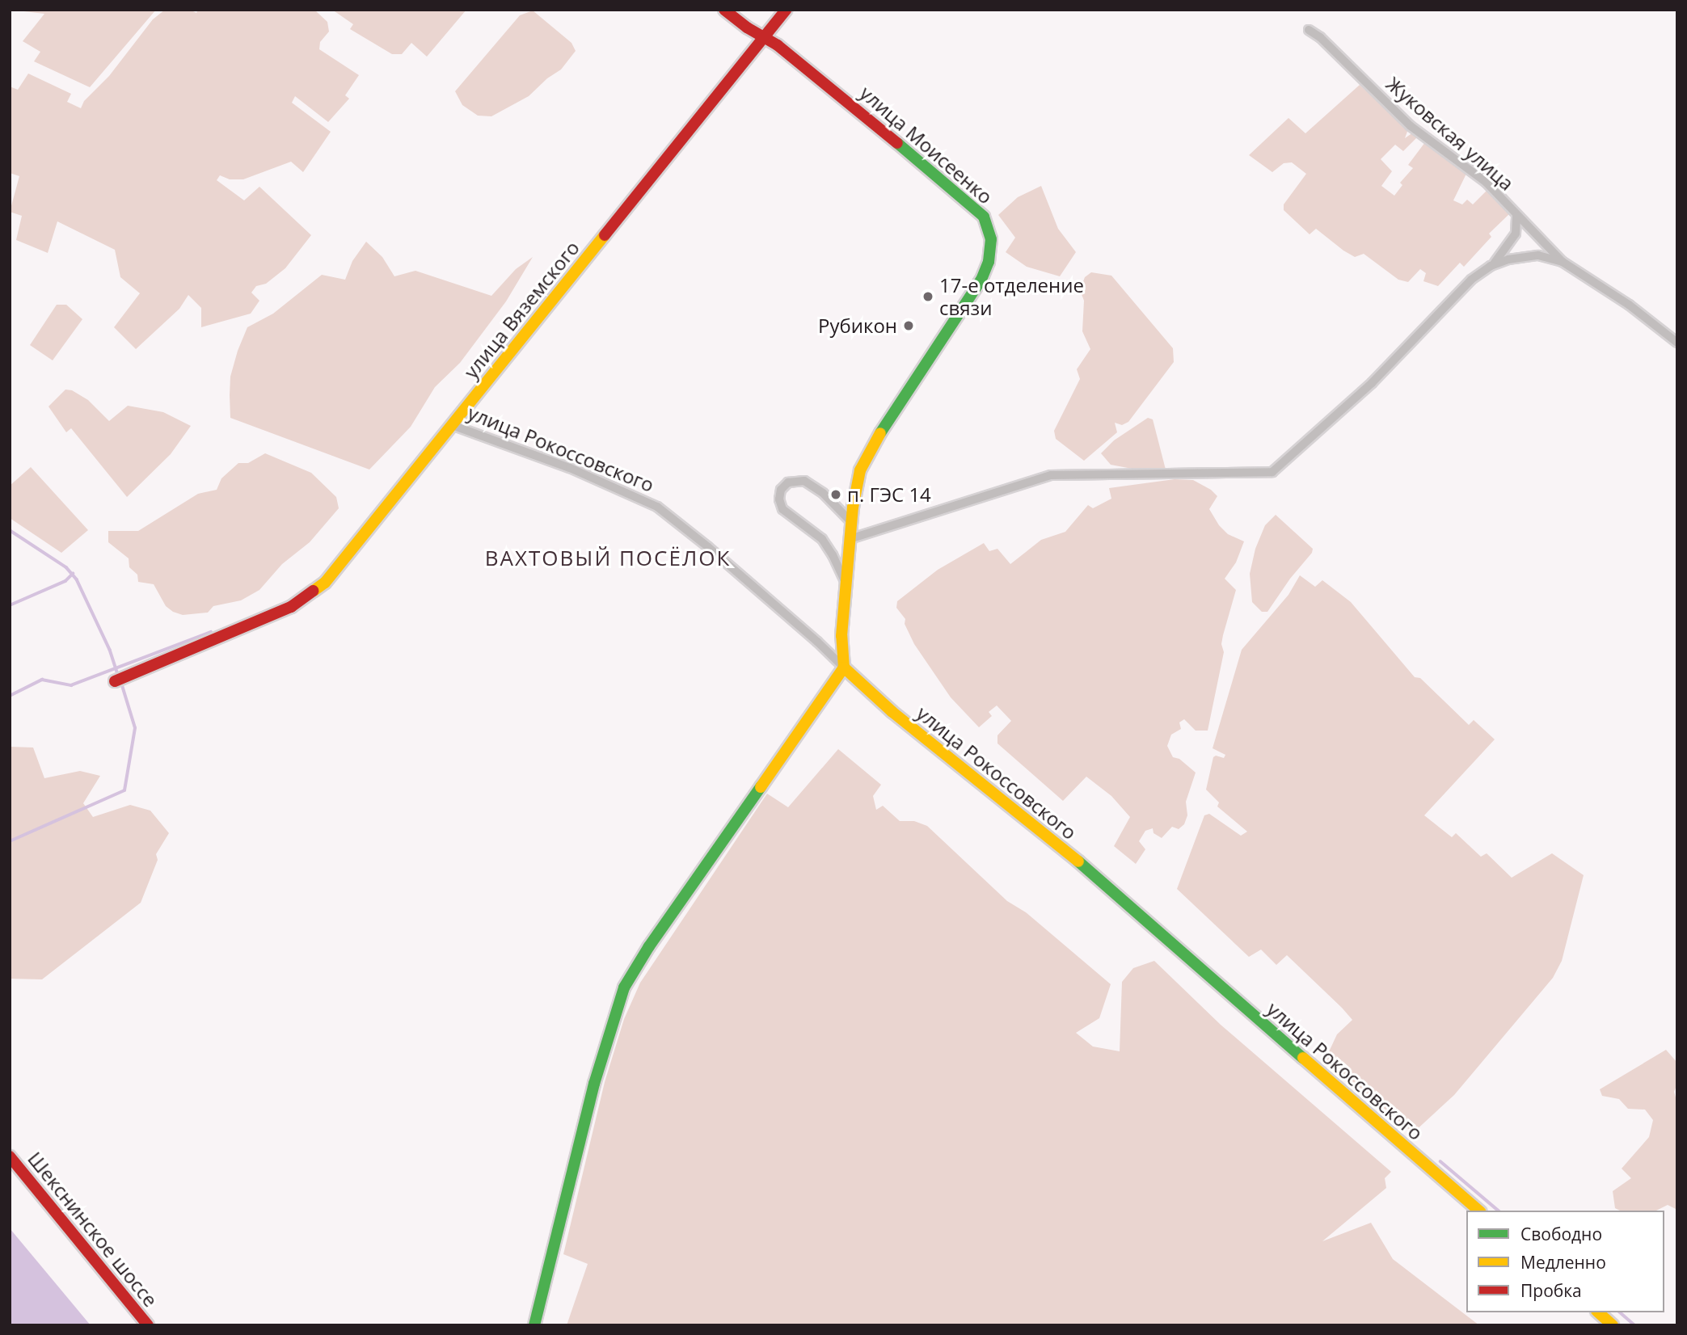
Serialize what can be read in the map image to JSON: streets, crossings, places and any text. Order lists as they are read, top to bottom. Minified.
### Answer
{"streets":{"street":["Жуковская улица","улица Моисеенко","улица Вяземского","улица Рокоссовского","Шекснинское шоссе"]},"crossings":[["улица Моисеенко","улица Вяземского"],["улица Моисеенко","улица Рокоссовского"],["улица Вяземского","улица Рокоссовского"]],"districts":["ВАХТОВЫЙ ПОСЁЛОК"],"places":["17-е отделение связи","Рубикон","п. ГЭС 14"],"legend":["Свободно","Медленно","Пробка"]}
